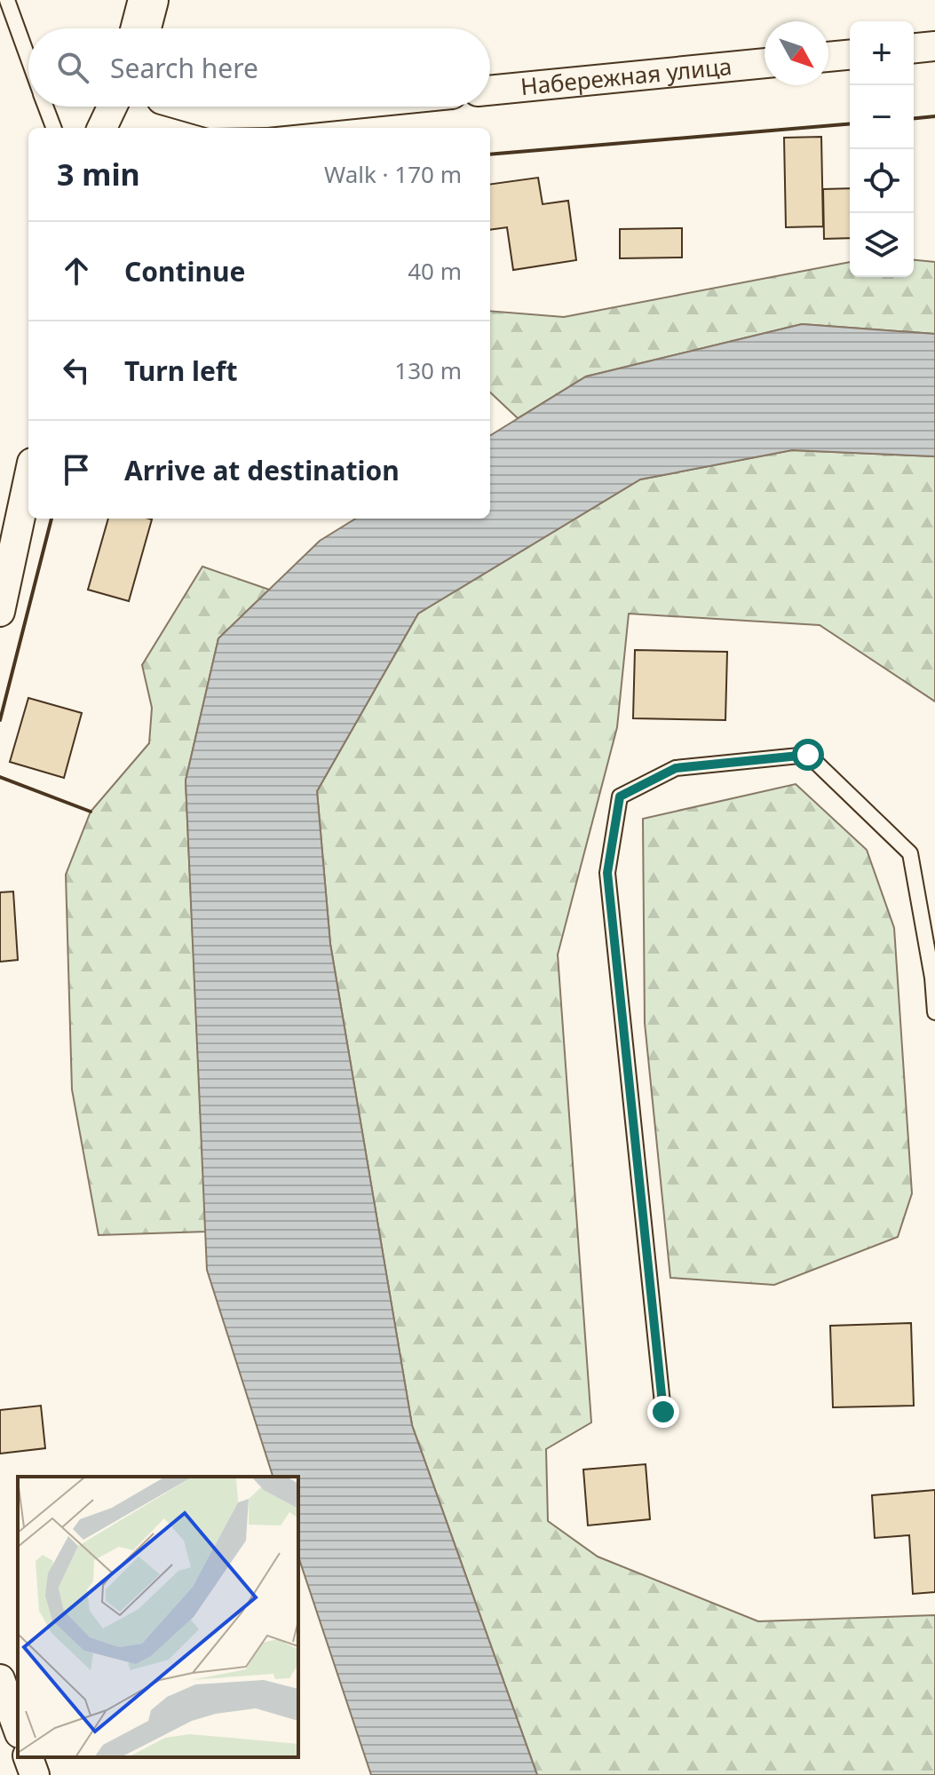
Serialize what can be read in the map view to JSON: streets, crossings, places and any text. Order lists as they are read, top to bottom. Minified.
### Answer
{"streets":{"street":["Набережная улица"]},"north":"bottom right","page":{"map_buttons":["+","−"],"search":"Search here","heading":["3 min","Walk · 170 m"],"list":[["Continue","40 m"],["Turn left","130 m"],"Arrive at destination"]}}
